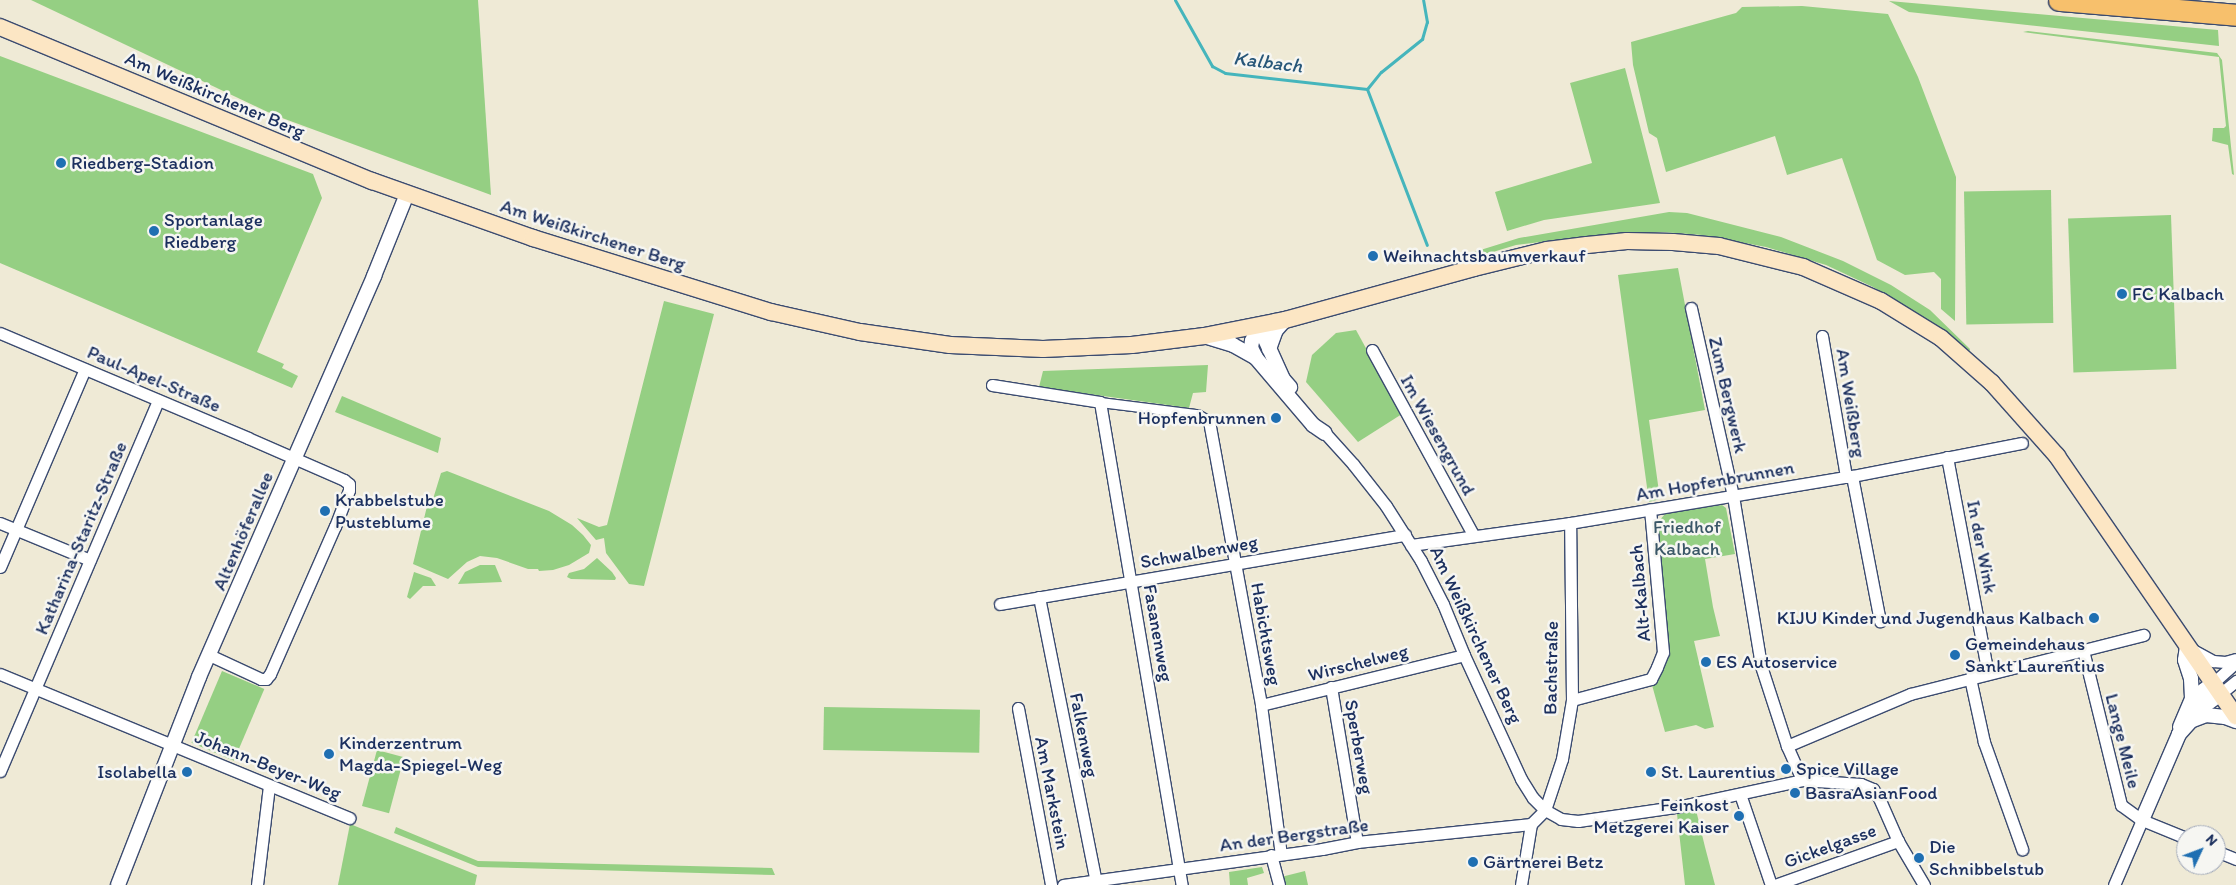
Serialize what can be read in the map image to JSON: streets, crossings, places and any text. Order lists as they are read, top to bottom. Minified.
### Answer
{"streets":{"main road":["Am Weißkirchener Berg"],"street":["Paul-Apel-Straße","Zum Bergwerk","Am Weißberg","Im Wiesengrund","Am Hopfenbrunnen","Altenhöferallee","Katharina-Staritz-Straße","In der Wink","Schwalbenweg","Alt-Kalbach","Fasanenweg","Habichtsweg","Wirschelweg","Bachstraße","Falkenweg","Lange Meile","Sperberweg","Johann-Beyer-Weg","Am Markstein","An der Bergstraße","Gickelgasse"]},"crossings":[["Am Weißkirchener Berg","Am Hopfenbrunnen"],["Am Weißkirchener Berg","Altenhöferallee"],["Am Weißkirchener Berg","Schwalbenweg"],["Am Weißkirchener Berg","Wirschelweg"],["Am Weißkirchener Berg","Bachstraße"],["Paul-Apel-Straße","Altenhöferallee"],["Paul-Apel-Straße","Katharina-Staritz-Straße"],["Zum Bergwerk","Am Hopfenbrunnen"],["Am Weißberg","Am Hopfenbrunnen"],["Im Wiesengrund","Am Hopfenbrunnen"],["Am Hopfenbrunnen","In der Wink"],["Am Hopfenbrunnen","Alt-Kalbach"],["Am Hopfenbrunnen","Bachstraße"],["Altenhöferallee","Johann-Beyer-Weg"],["Katharina-Staritz-Straße","Johann-Beyer-Weg"],["Schwalbenweg","Fasanenweg"],["Schwalbenweg","Habichtsweg"],["Schwalbenweg","Falkenweg"],["Alt-Kalbach","Bachstraße"],["Fasanenweg","An der Bergstraße"],["Habichtsweg","Wirschelweg"],["Habichtsweg","An der Bergstraße"],["Wirschelweg","Sperberweg"],["Falkenweg","An der Bergstraße"],["Sperberweg","An der Bergstraße"]],"water":["Kalbach"],"parks":["Friedhof Kalbach"],"places":["Riedberg-Stadion","Sportanlage Riedberg","Weihnachtsbaumverkauf","FC Kalbach","Hopfenbrunnen","Krabbelstube Pusteblume","KIJU Kinder und Jugendhaus Kalbach","Gemeindehaus Sankt Laurentius","ES Autoservice","Kinderzentrum Magda-Spiegel-Weg","Spice Village","Isolabella","St. Laurentius","BasraAsianFood","Feinkost Metzgerei Kaiser","Die Schnibbelstub","Gärtnerei Betz"],"north":"top right"}
